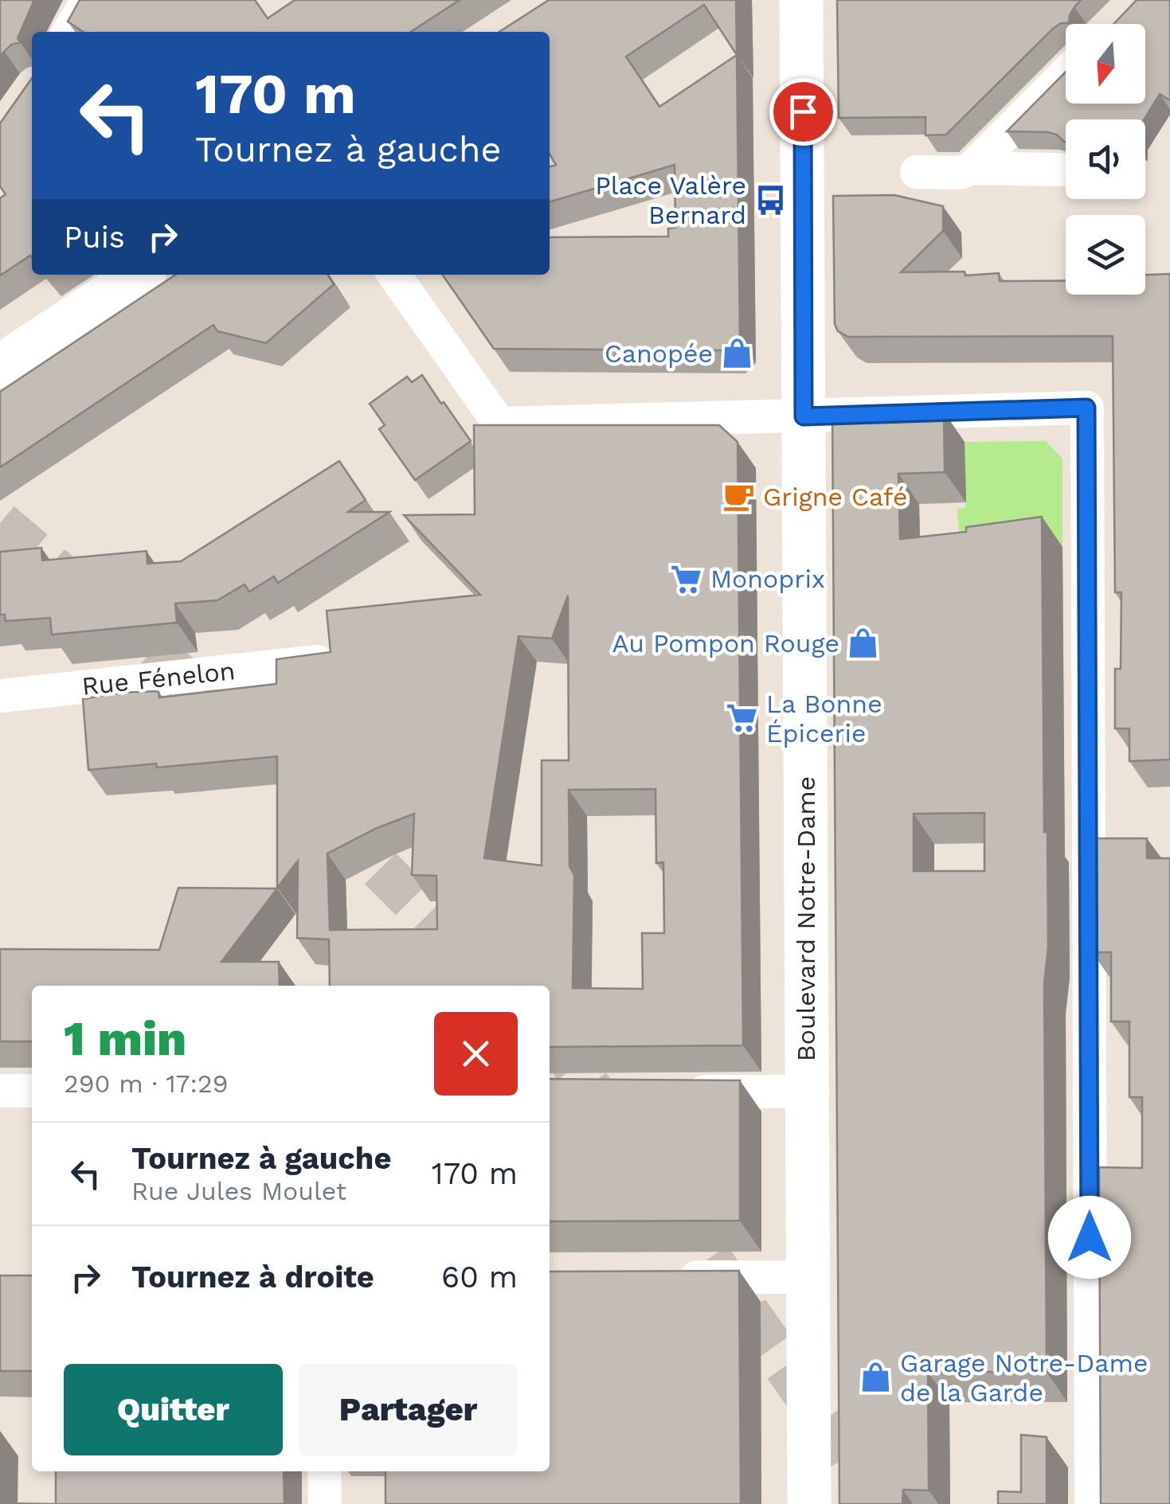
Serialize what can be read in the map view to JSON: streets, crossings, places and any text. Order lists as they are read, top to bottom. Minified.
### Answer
{"streets":{"street":["Rue Fénelon","Boulevard Notre-Dame"]},"places":{"bus stop":["Place Valère Bernard"],"shop":["Canopée","Au Pompon Rouge","Garage Notre-Dame de la Garde"],"cafe":["Grigne Café"],"supermarket":["Monoprix","La Bonne Épicerie"]},"north":"bottom","page":{"turn":["170 m","Tournez à gauche"],"then":"Puis","heading":["1 min","290 m · 17:29"],"list":[{"name":"Tournez à gauche","note":"Rue Jules Moulet","value":"170 m"},{"name":"Tournez à droite","value":"60 m"}],"buttons":["Quitter","Partager"]}}
